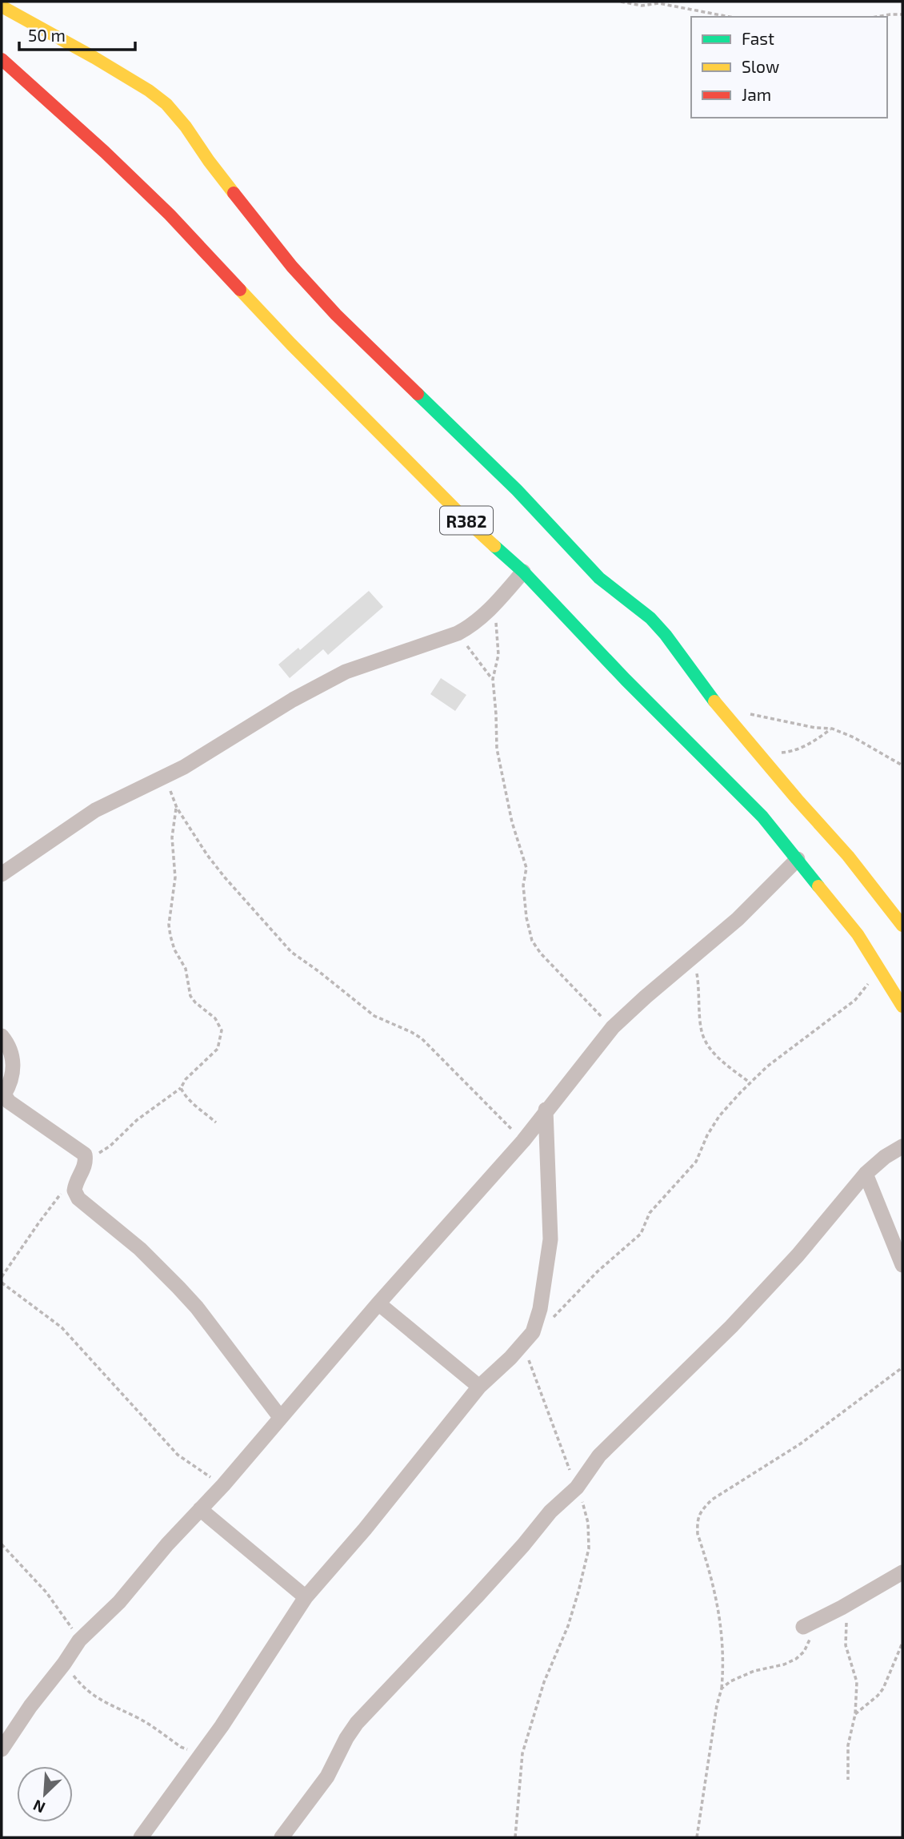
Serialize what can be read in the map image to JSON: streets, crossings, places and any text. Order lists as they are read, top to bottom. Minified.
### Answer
{"streets":{"main road":["R382"]},"legend":["Fast","Slow","Jam"],"scale_bar":"50 m","north":"bottom left"}
